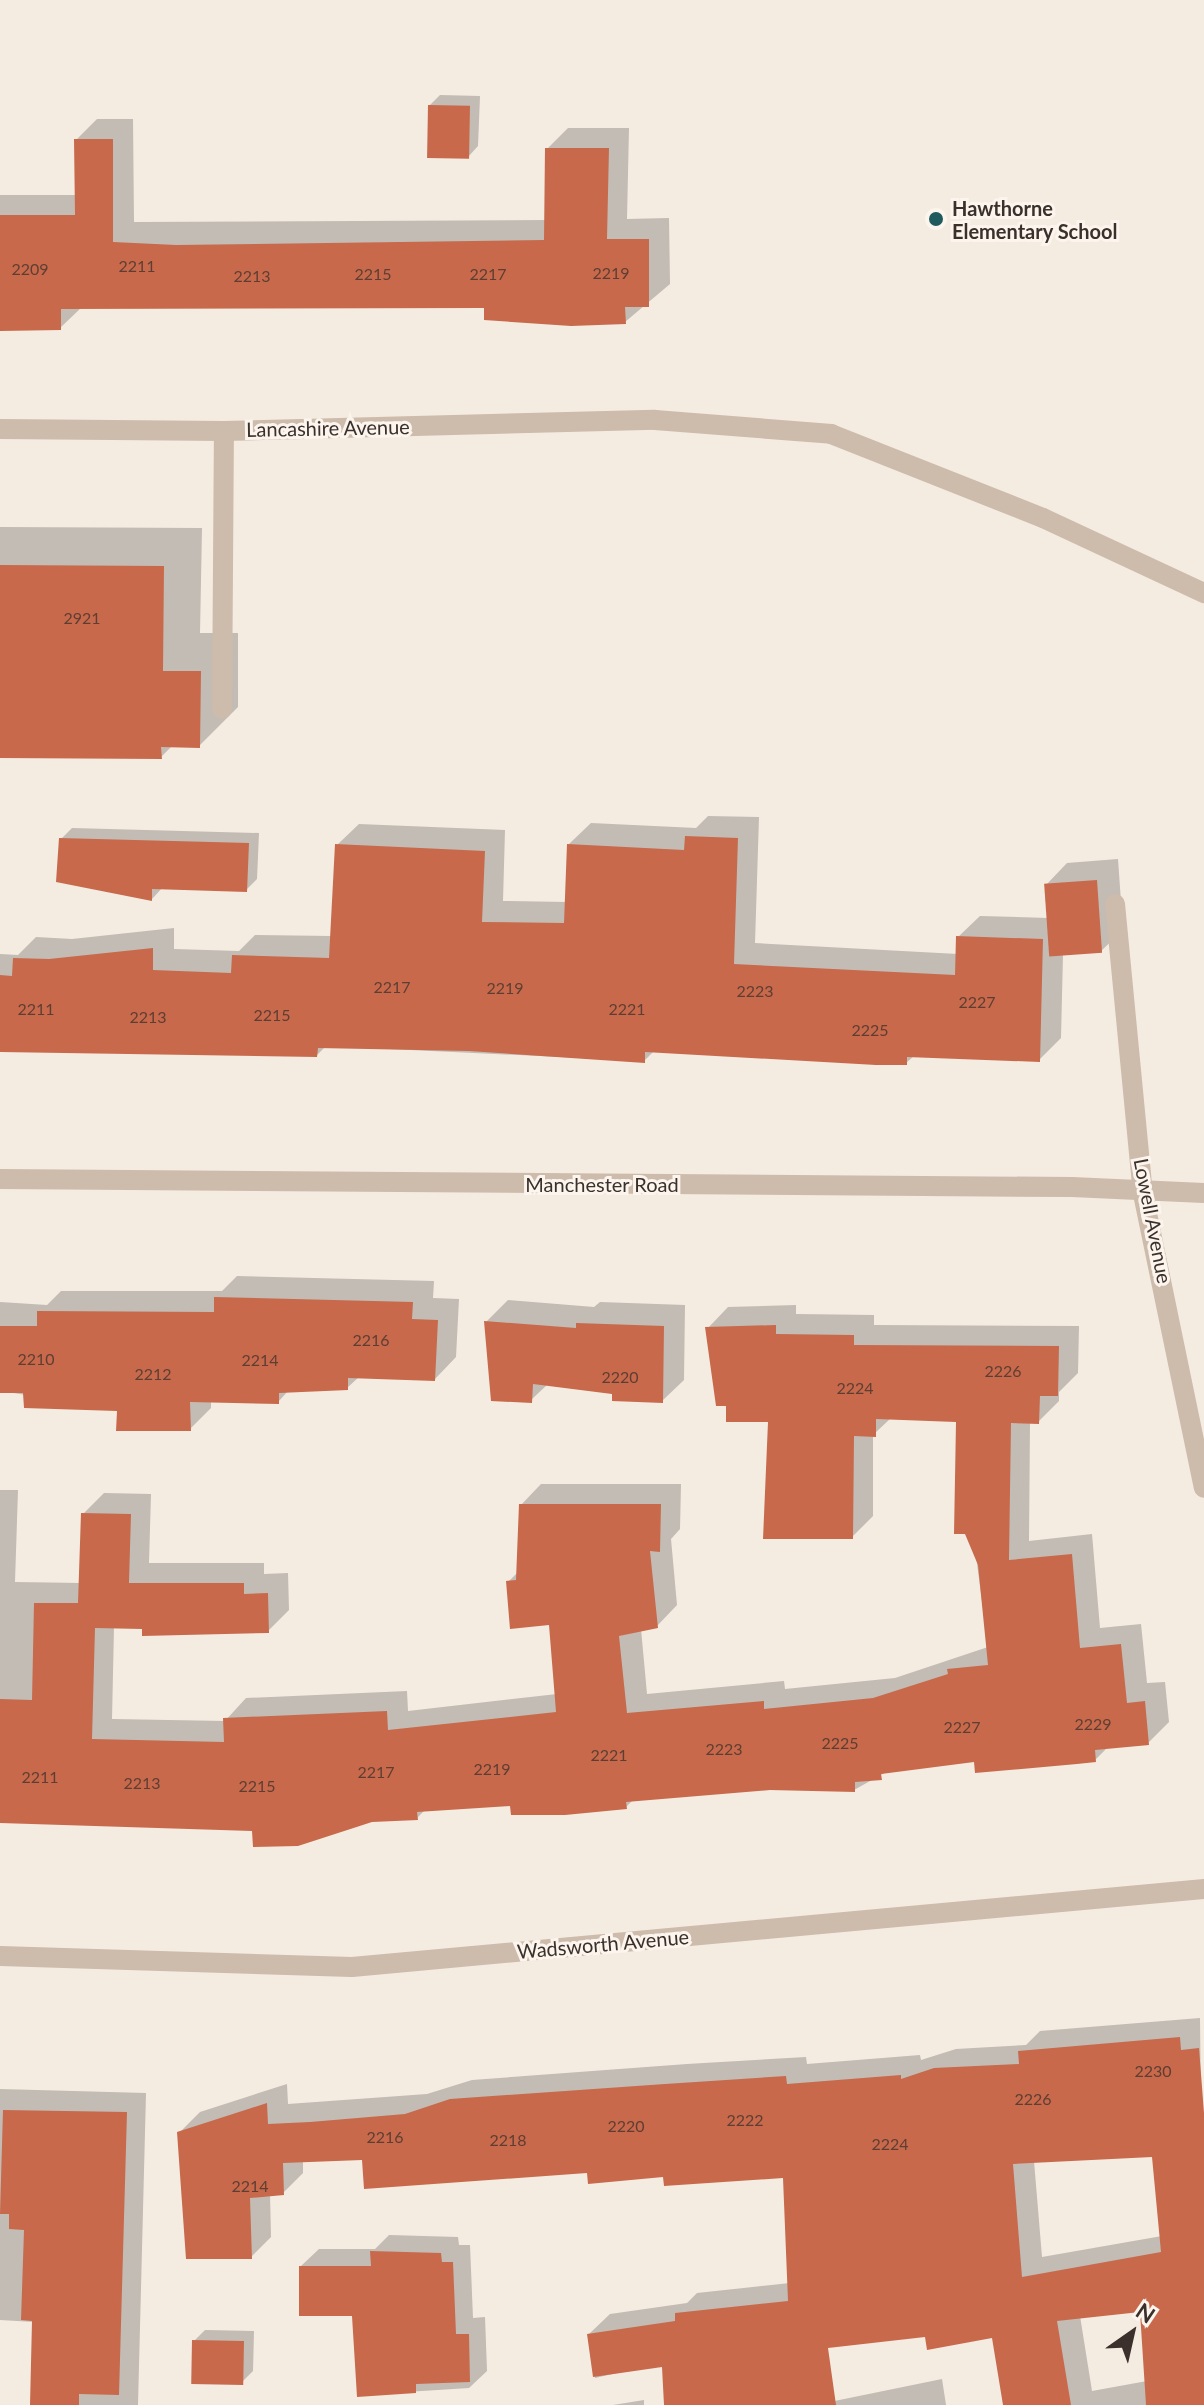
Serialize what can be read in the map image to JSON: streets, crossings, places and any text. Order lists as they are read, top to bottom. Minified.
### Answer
{"streets":{"street":["Lancashire Avenue","Manchester Road","Lowell Avenue","Wadsworth Avenue"]},"crossings":[["Manchester Road","Lowell Avenue"]],"places":["Hawthorne Elementary School"],"house_numbers":["2211","2209","2219","2215","2217","2213","2921","2217","2219","2223","2227","2211","2221","2215","2213","2225","2216","2210","2214","2226","2212","2220","2224","2229","2227","2225","2223","2221","2219","2217","2211","2213","2215","2230","2226","2222","2220","2216","2218","2224","2214"],"north":"top right"}
